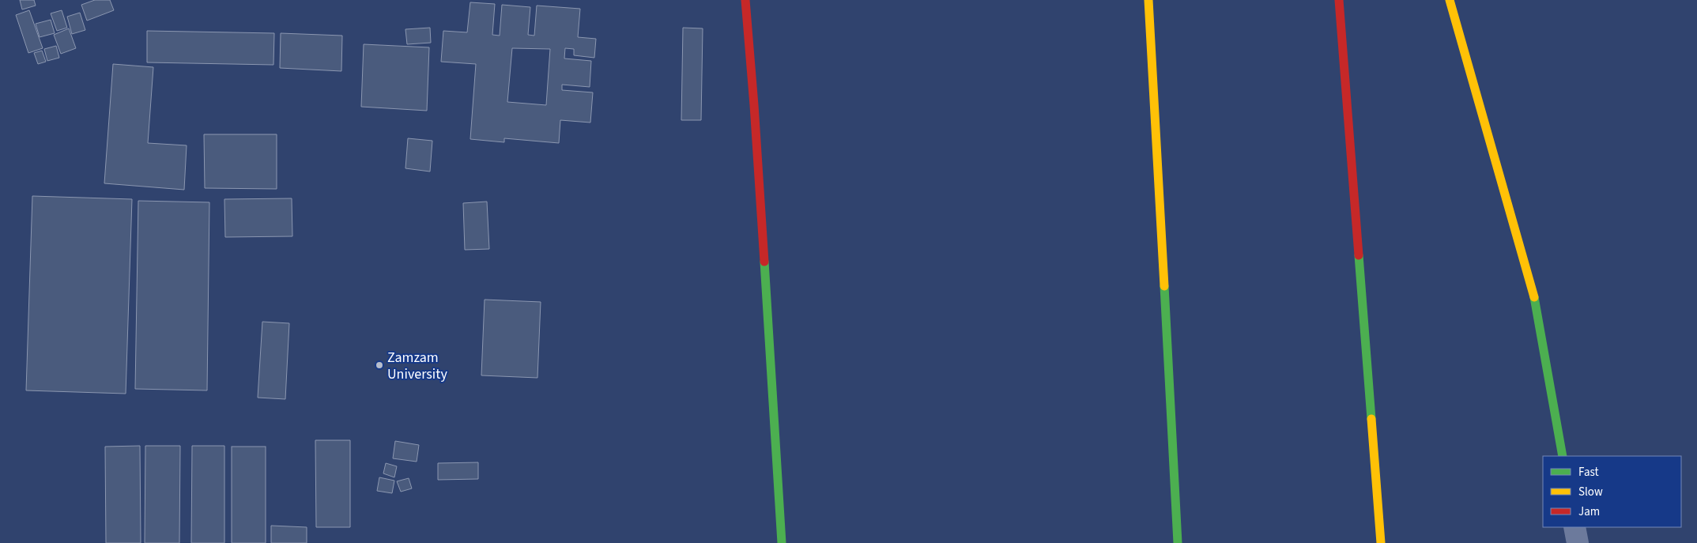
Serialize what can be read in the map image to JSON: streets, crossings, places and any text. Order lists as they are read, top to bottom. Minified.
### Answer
{"places":["Zamzam University"],"legend":["Fast","Slow","Jam"]}
